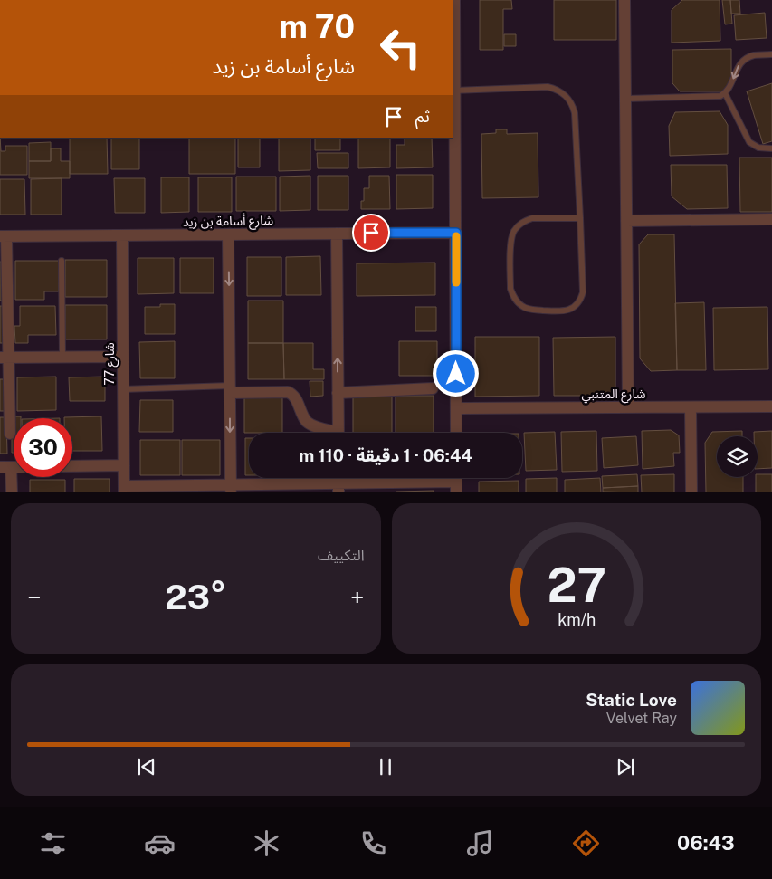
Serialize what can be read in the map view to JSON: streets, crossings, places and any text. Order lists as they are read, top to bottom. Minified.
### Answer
{"streets":{"street":["شارع أسامة بن زيد","شارع 77","شارع المتنبي"]},"crossings":[["شارع أسامة بن زيد","شارع 77"]],"page":{"turn":["70 m","شارع أسامة بن زيد"],"then":"ثم","limit":"30","trip":"06:44 · 1 دقيقة · 110 m","tile":"التكييف","heat":["−","23°","+"],"song":["Static Love","Velvet Ray"],"tabs":"06:43","gauge":["27","km/h"]}}
